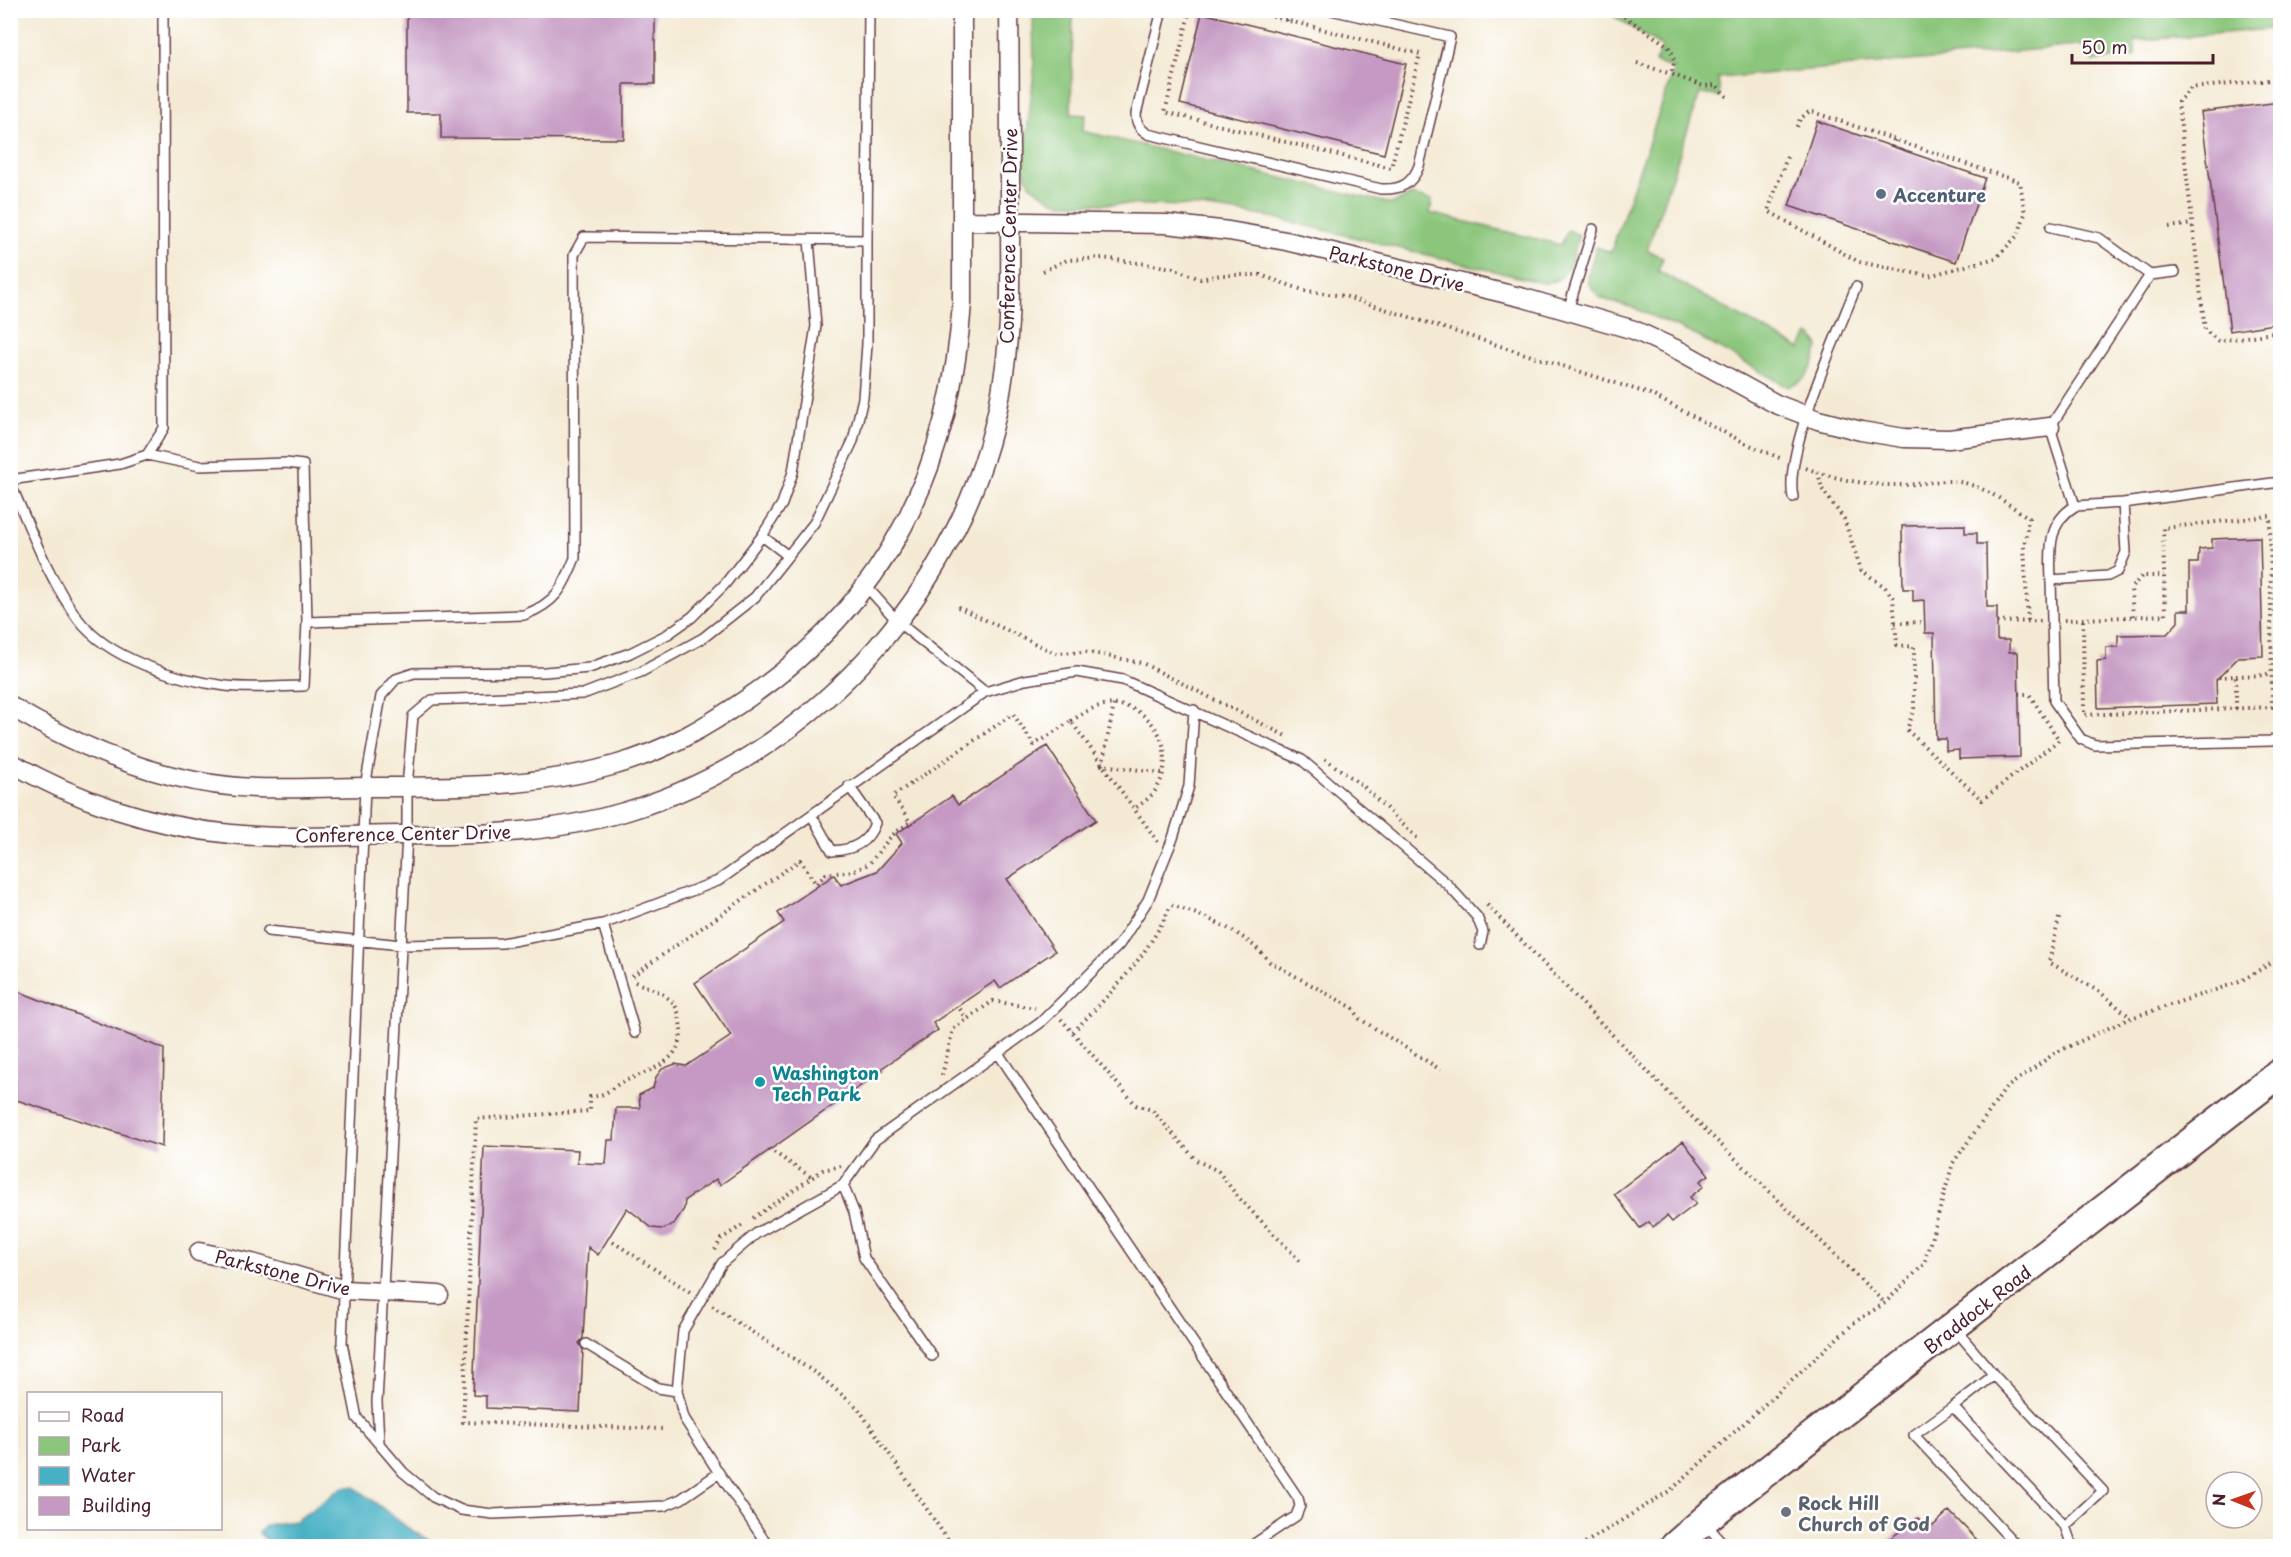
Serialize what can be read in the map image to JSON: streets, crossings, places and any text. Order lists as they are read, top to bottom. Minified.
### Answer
{"streets":{"main road":["Braddock Road"],"street":["Conference Center Drive","Parkstone Drive"]},"crossings":[["Conference Center Drive","Parkstone Drive"]],"places":["Accenture","Washington Tech Park","Rock Hill Church of God"],"legend":["Road","Park","Water","Building"],"scale_bar":"50 m","north":"left"}
